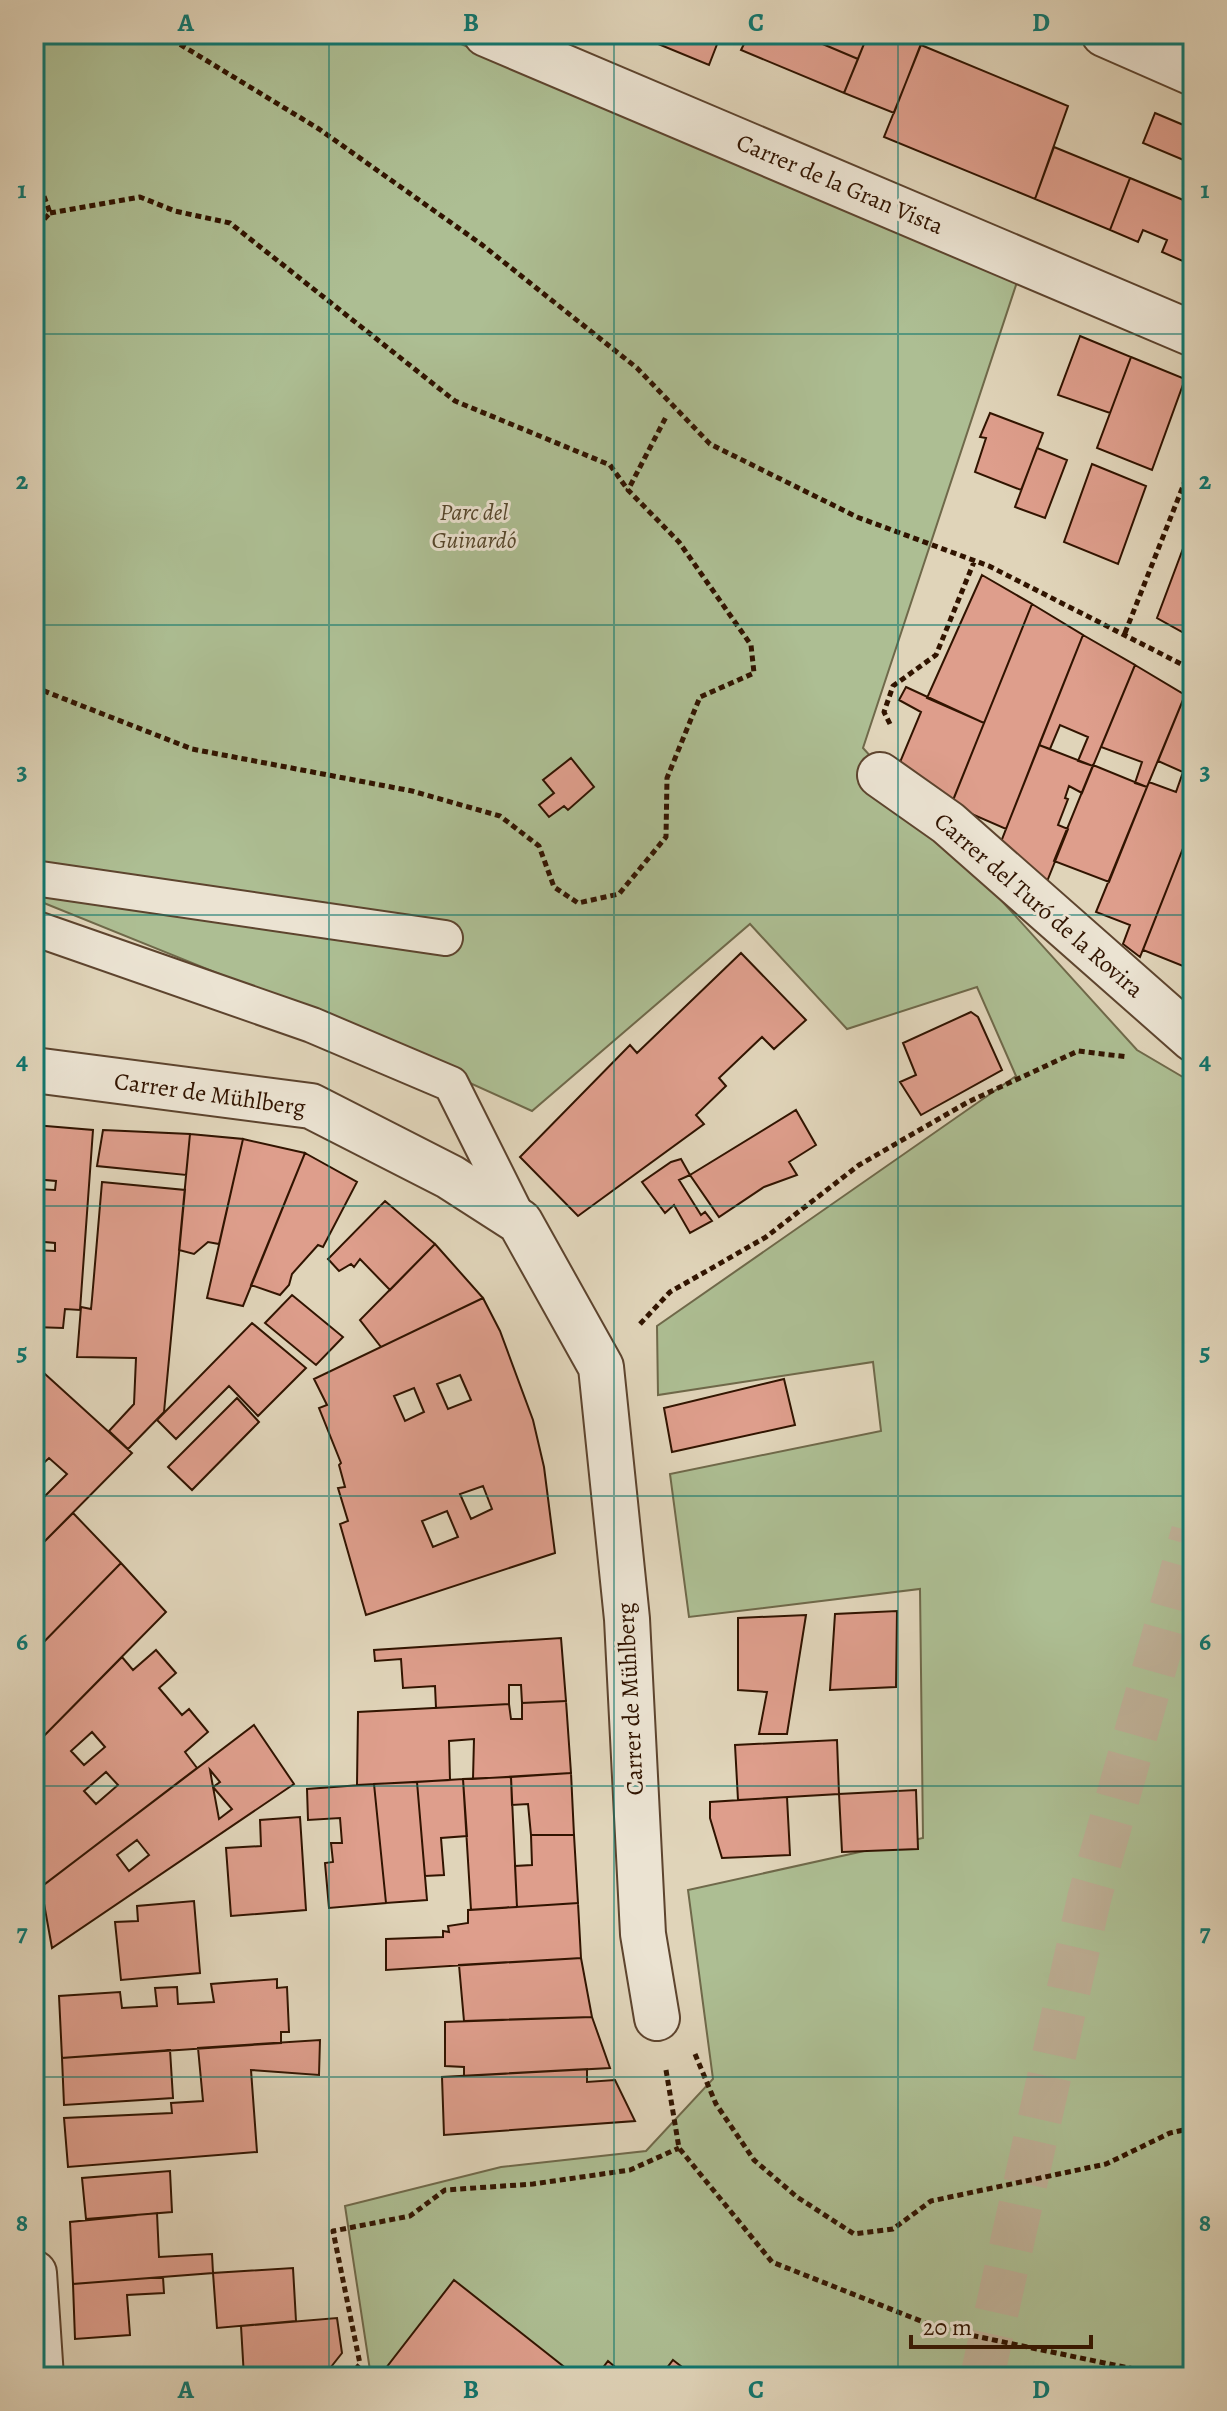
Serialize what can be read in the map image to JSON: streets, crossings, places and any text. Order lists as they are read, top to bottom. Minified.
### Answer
{"streets":{"street":["Carrer de la Gran Vista","Carrer del Turó de la Rovira","Carrer de Mühlberg"]},"parks":["Parc del Guinardó"],"scale_bar":"20 m","grid":{"columns":["A","B","C","D"],"rows":["1","2","3","4","5","6","7","8"]}}
